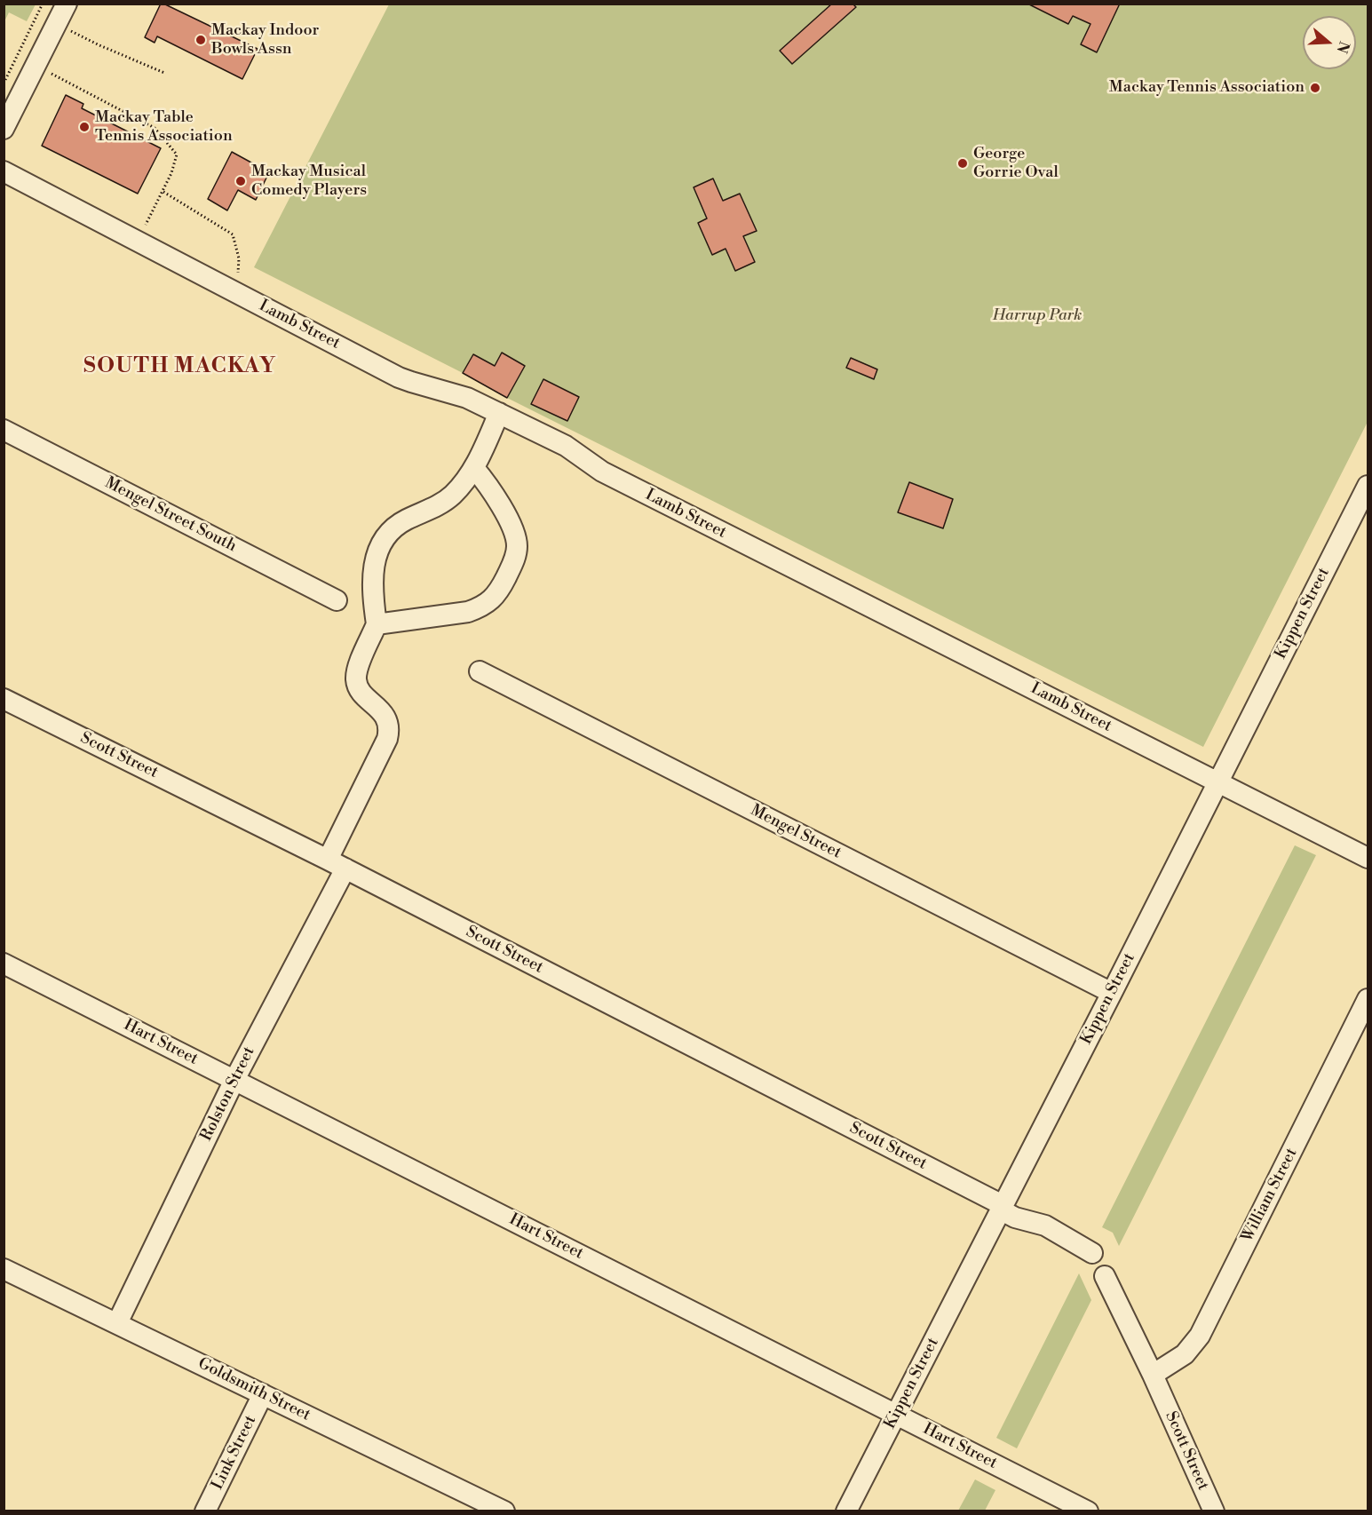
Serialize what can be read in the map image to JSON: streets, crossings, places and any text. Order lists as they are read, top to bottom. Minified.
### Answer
{"streets":{"street":["Lamb Street","Mengel Street South","Kippen Street","Scott Street","Mengel Street","Hart Street","Rolston Street","William Street","Goldsmith Street","Link Street"]},"crossings":[["Lamb Street","Kippen Street"],["Kippen Street","Scott Street"],["Kippen Street","Mengel Street"],["Kippen Street","Hart Street"],["Scott Street","Rolston Street"],["Scott Street","William Street"],["Hart Street","Rolston Street"],["Rolston Street","Goldsmith Street"],["Goldsmith Street","Link Street"]],"districts":["SOUTH MACKAY"],"parks":["Harrup Park"],"places":["Mackay Indoor Bowls Assn","Mackay Tennis Association","Mackay Table Tennis Association","George Gorrie Oval","Mackay Musical Comedy Players"],"north":"right"}
